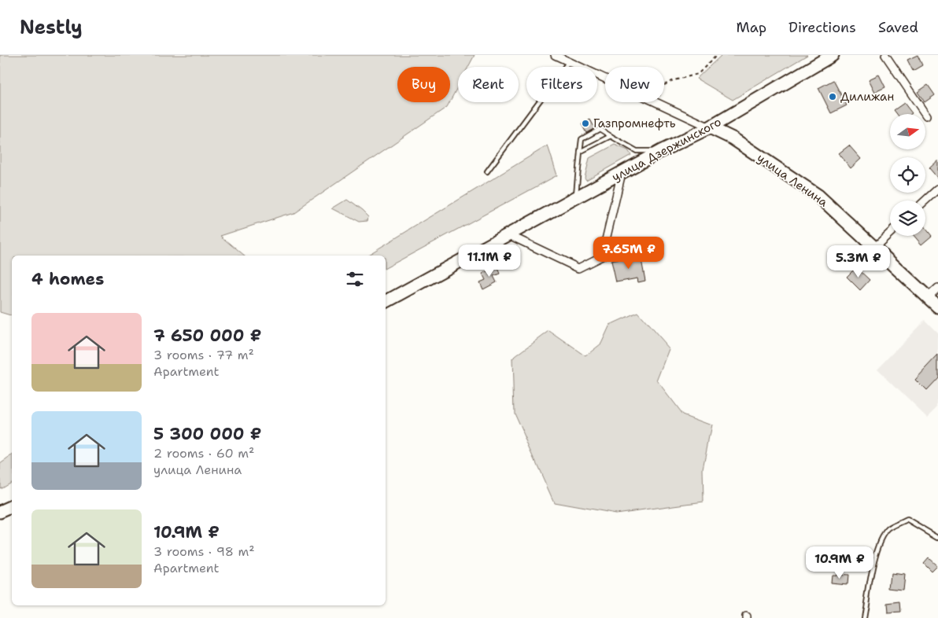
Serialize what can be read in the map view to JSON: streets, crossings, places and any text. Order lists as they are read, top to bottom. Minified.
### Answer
{"streets":{"main road":["улица Дзержинского","улица Ленина"]},"crossings":[["улица Дзержинского","улица Ленина"]],"places":["Дилижан","Газпромнефть"],"north":"right","page":{"header":"Nestly","nav":["Map","Directions","Saved"],"chip":["Buy","Rent","Filters","New"],"price":["7.65M ₽","11.1M ₽","5.3M ₽","10.9M ₽"],"heading":"4 homes","list":[{"name":"7 650 000 ₽","note":"3 rooms · 77 m² · Apartment"},{"name":"5 300 000 ₽","note":"2 rooms · 60 m² · улица Ленина"},{"name":"10.9M ₽","note":"3 rooms · 98 m² · Apartment"}]}}
